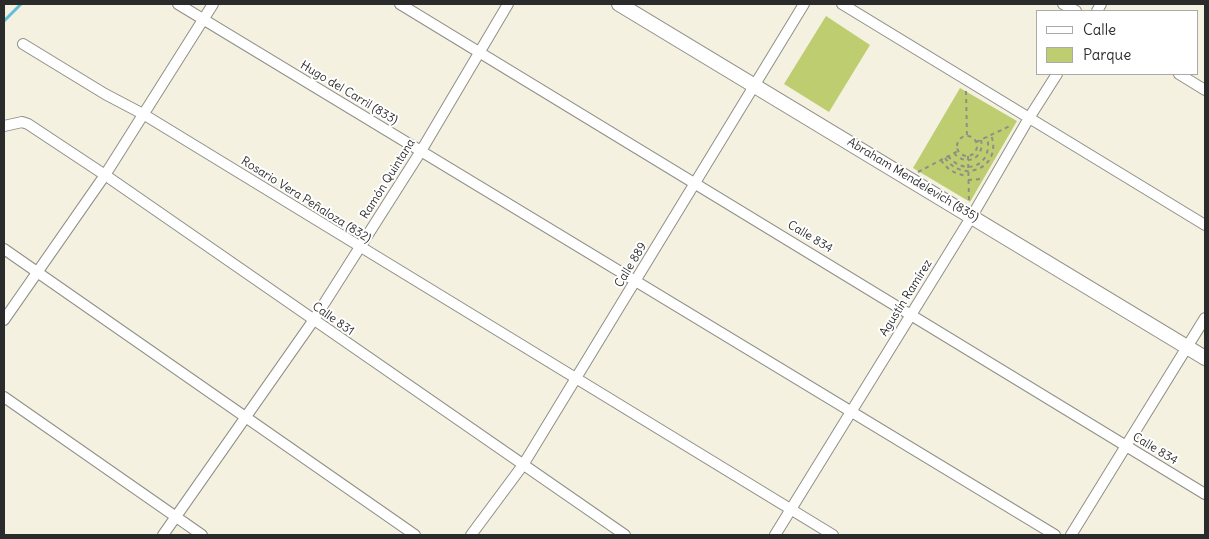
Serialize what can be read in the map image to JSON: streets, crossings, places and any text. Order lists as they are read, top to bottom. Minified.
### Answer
{"streets":{"street":["Hugo del Carril (833)","Ramón Quintana","Abraham Mendelevich (835)","Rosario Vera Peñaloza (832)","Calle 834","Calle 889","Agustín Ramírez","Calle 831"]},"crossings":[["Hugo del Carril (833)","Ramón Quintana"],["Hugo del Carril (833)","Calle 889"],["Hugo del Carril (833)","Agustín Ramírez"],["Ramón Quintana","Rosario Vera Peñaloza (832)"],["Ramón Quintana","Calle 834"],["Ramón Quintana","Calle 831"],["Abraham Mendelevich (835)","Calle 889"],["Abraham Mendelevich (835)","Agustín Ramírez"],["Rosario Vera Peñaloza (832)","Calle 889"],["Rosario Vera Peñaloza (832)","Agustín Ramírez"],["Calle 834","Calle 889"],["Calle 834","Agustín Ramírez"],["Calle 889","Calle 831"]],"legend":["Calle","Parque"]}
